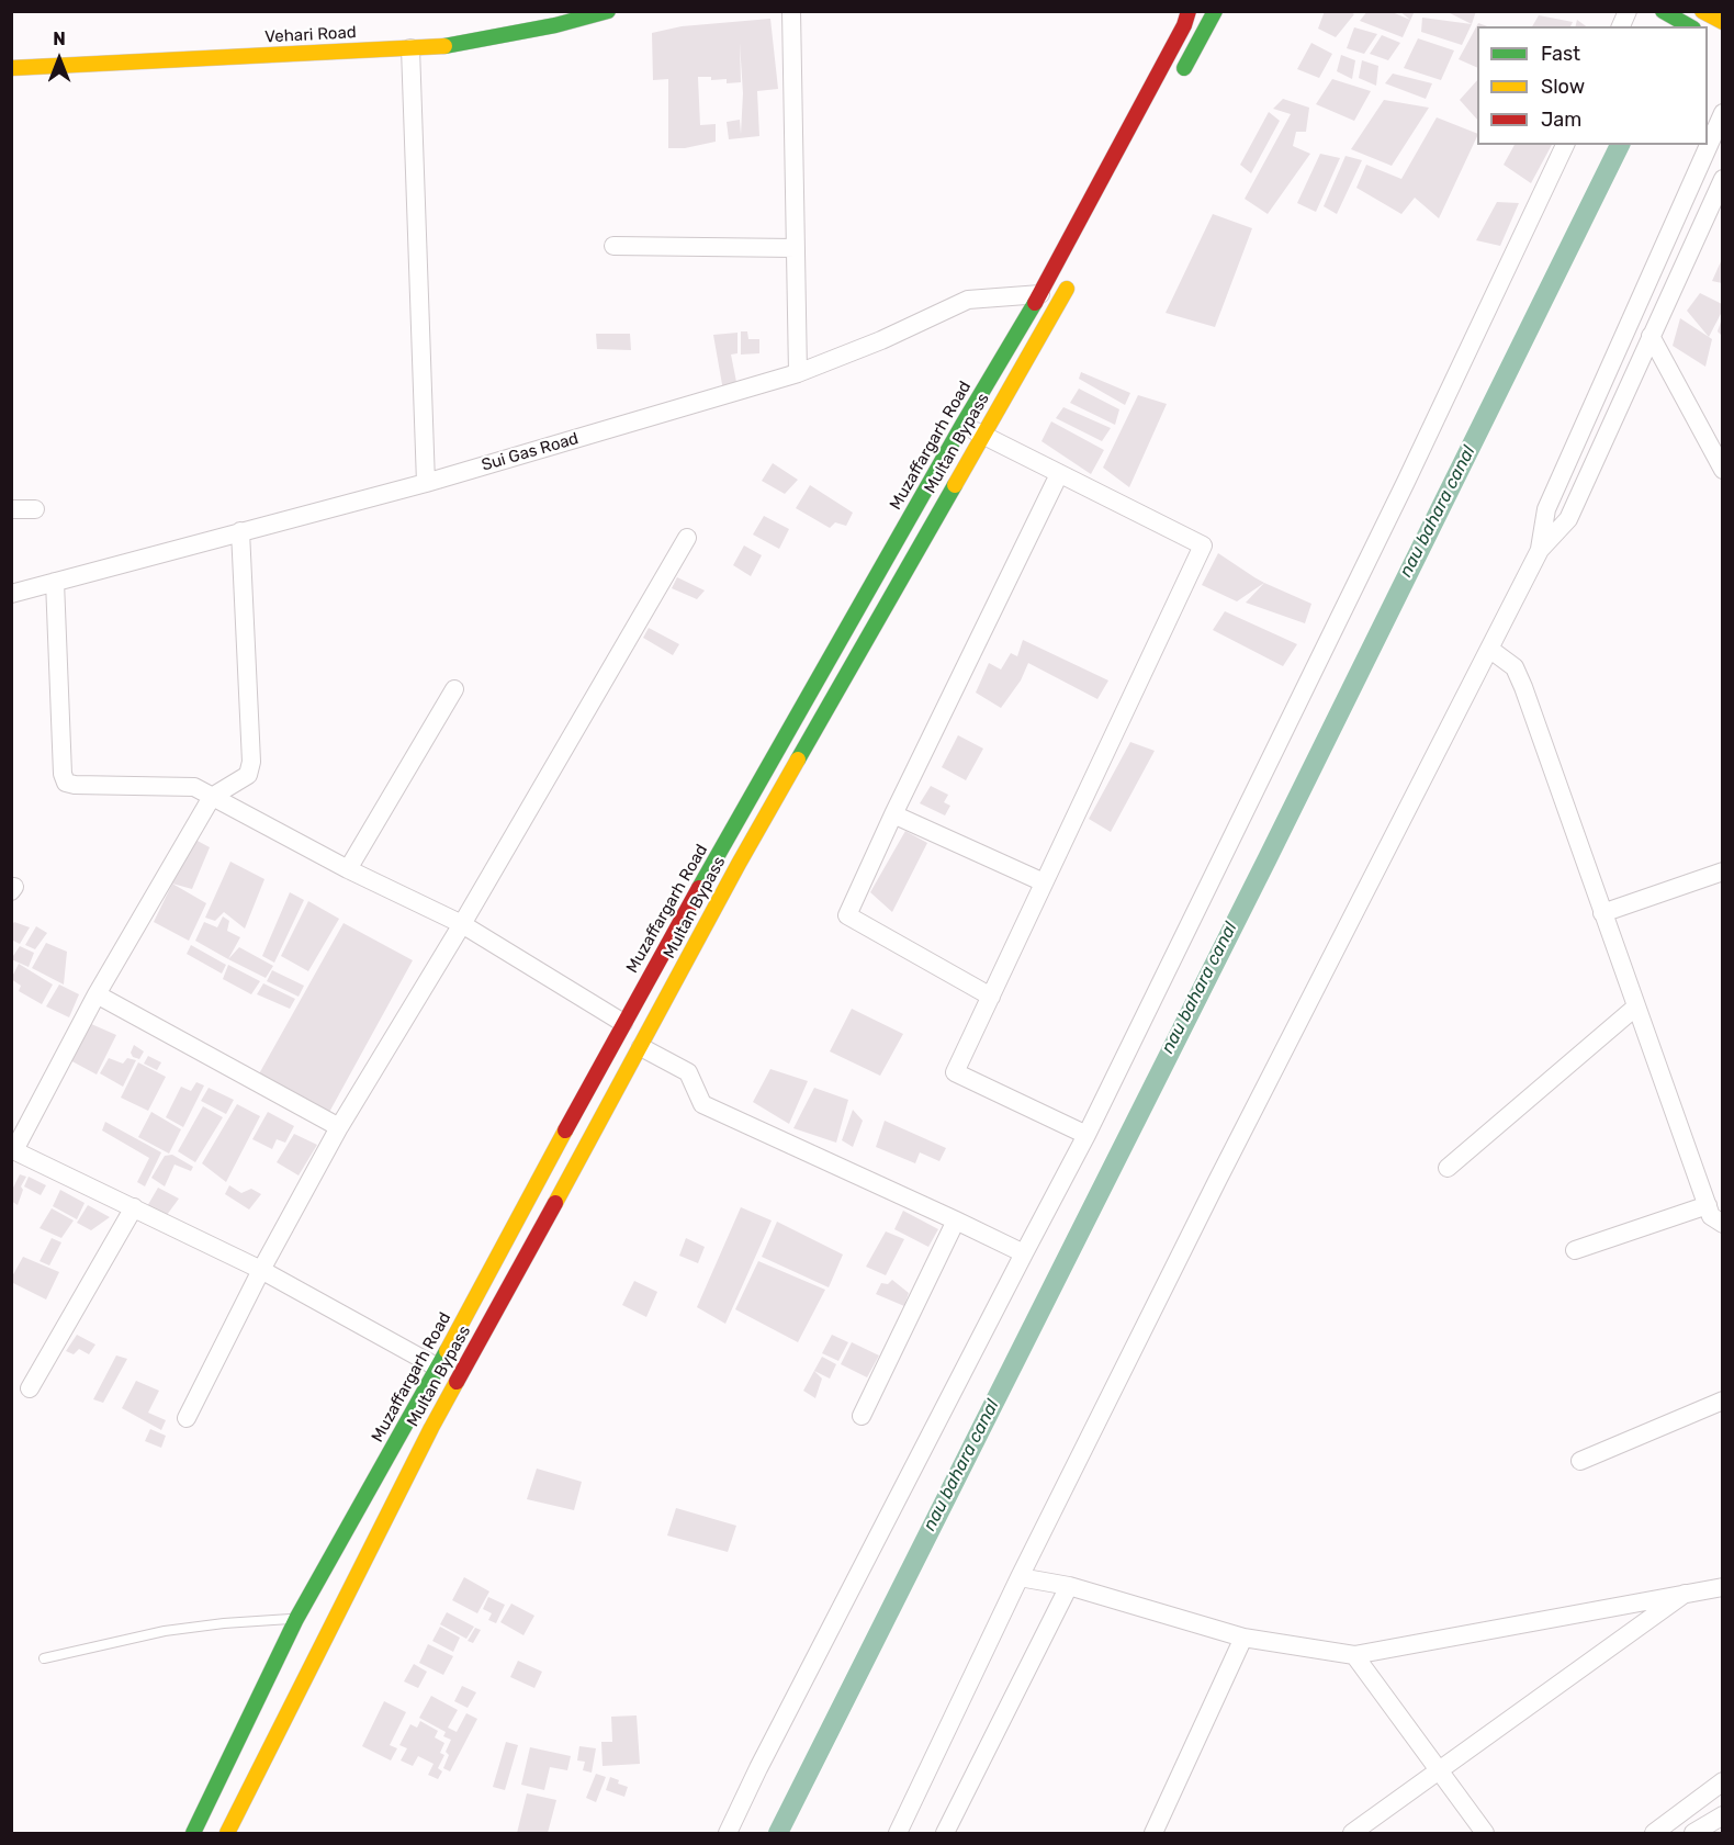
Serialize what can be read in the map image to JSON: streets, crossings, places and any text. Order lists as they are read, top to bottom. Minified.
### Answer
{"streets":{"main road":["Vehari Road","Multan Bypass","Muzaffargarh Road"],"street":["Sui Gas Road"]},"crossings":[["Muzaffargarh Road","Sui Gas Road"]],"water":["nau bahara canal"],"legend":["Fast","Slow","Jam"],"north":"top"}
